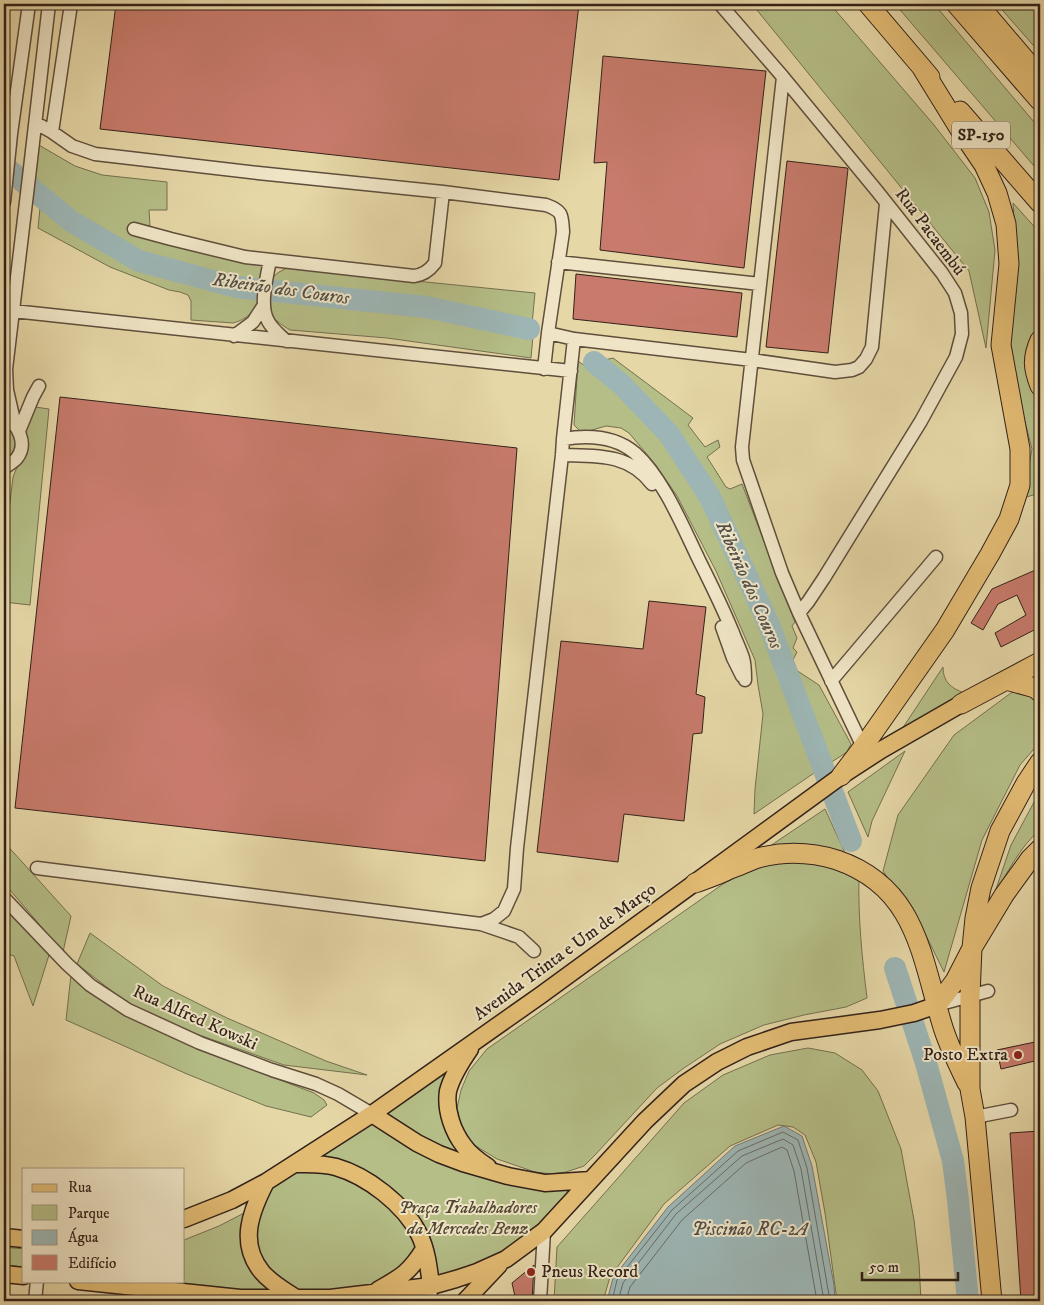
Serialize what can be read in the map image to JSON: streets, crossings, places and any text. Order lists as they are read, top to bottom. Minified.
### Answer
{"streets":{"highway":["SP-150"],"main road":["Avenida Trinta e Um de Março"],"street":["Rua Pacaembú","Rua Alfred Kowski"]},"crossings":[["Avenida Trinta e Um de Março","Rua Alfred Kowski"]],"water":["Ribeirão dos Couros","Piscinão RC-2A"],"parks":["Praça Trabalhadores da Mercedes Benz"],"places":["Posto Extra","Pneus Record"],"legend":["Rua","Parque","Água","Edifício"],"scale_bar":"50 m"}
